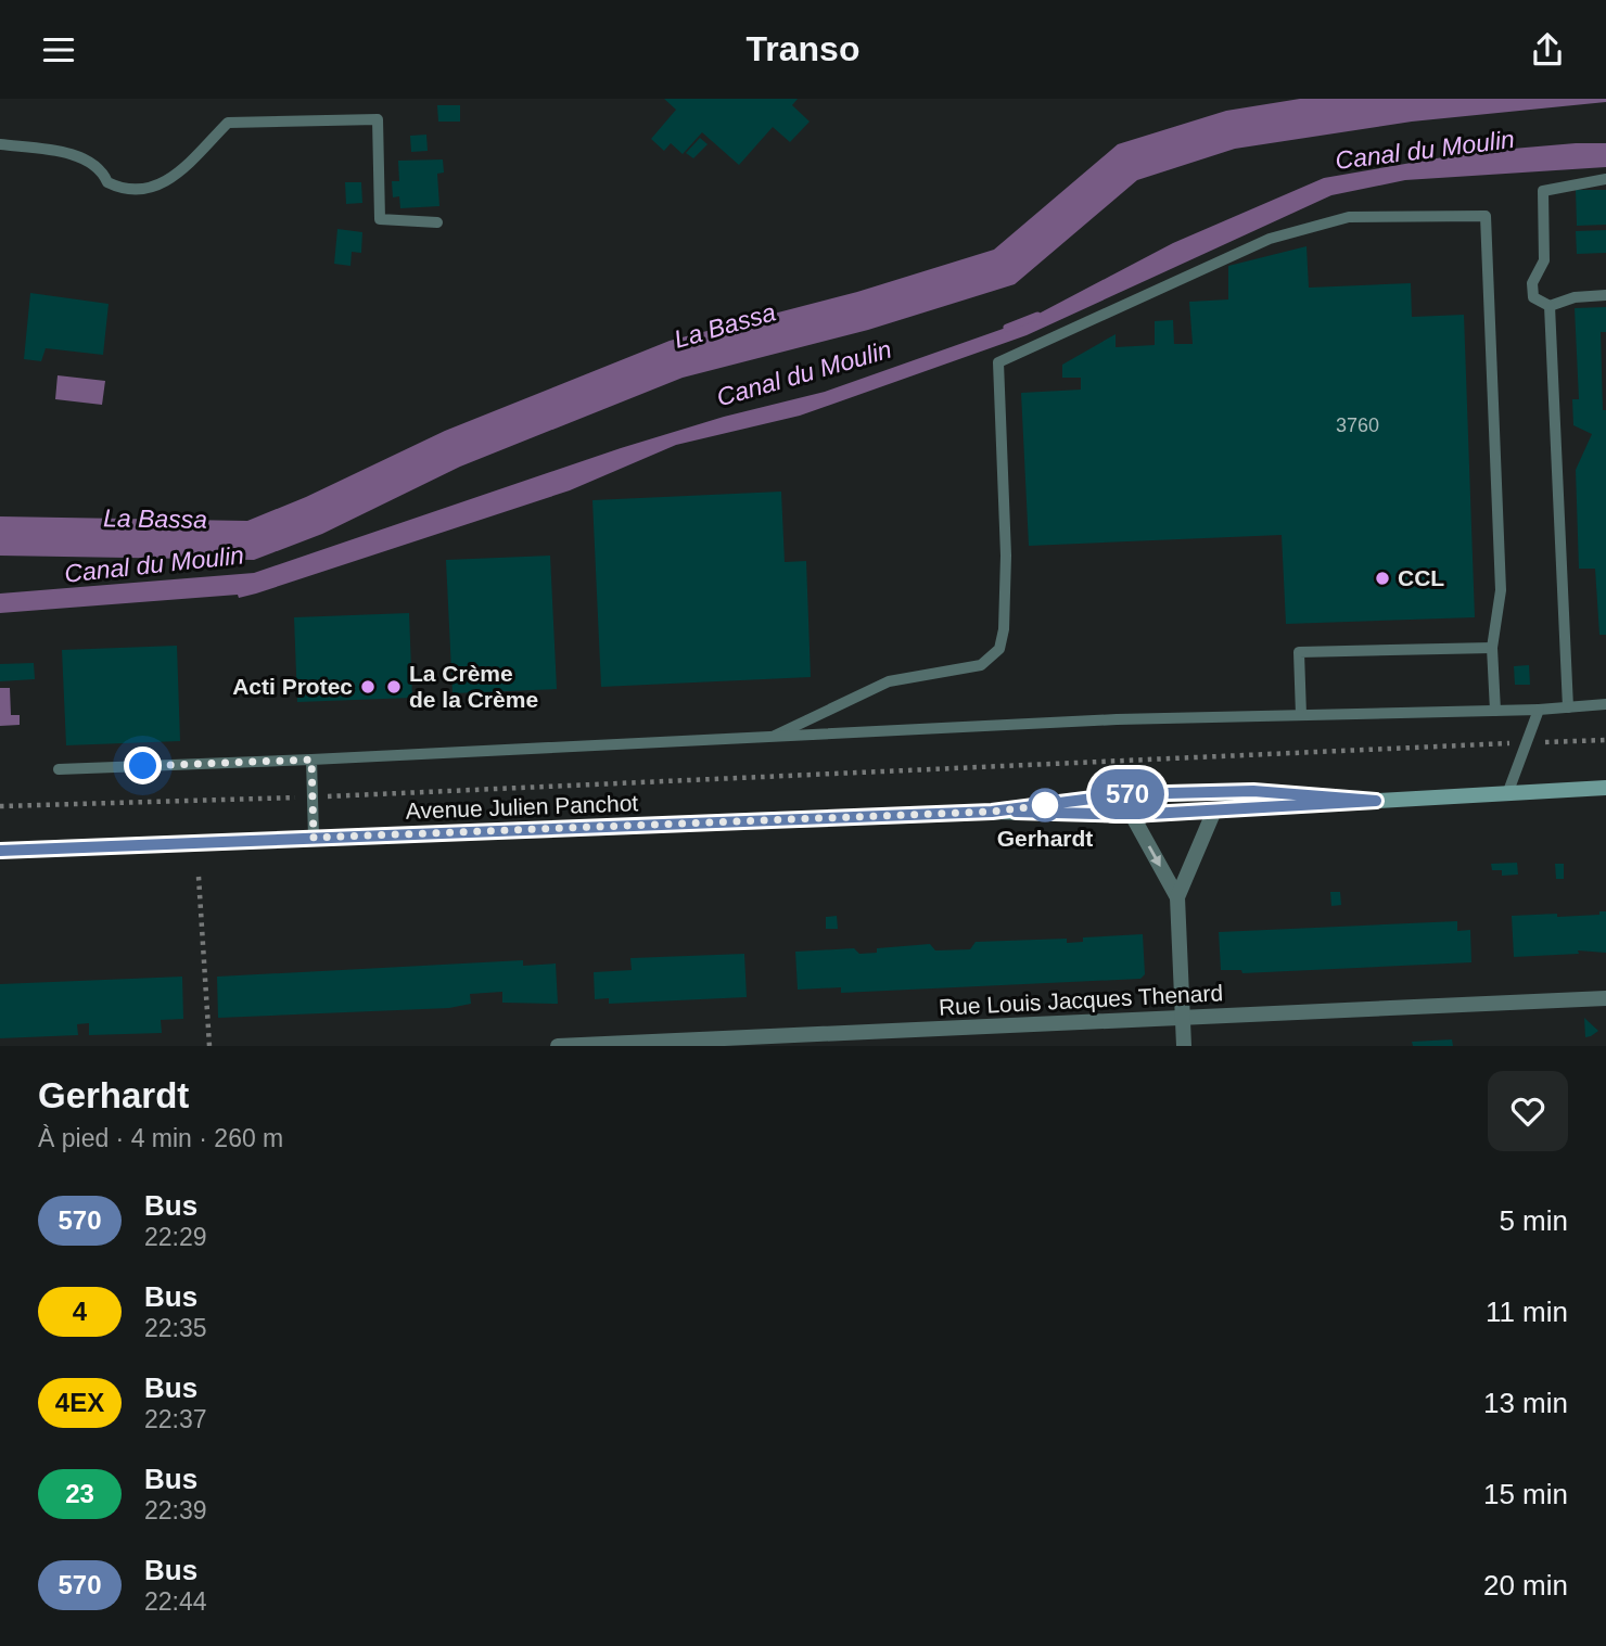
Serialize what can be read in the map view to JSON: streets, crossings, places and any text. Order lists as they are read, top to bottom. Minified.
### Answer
{"streets":{"main road":["Avenue Julien Panchot"],"street":["Rue Louis Jacques Thenard"]},"water":["Canal du Moulin","La Bassa"],"places":["CCL","Acti Protec","La Crème de la Crème","Gerhardt"],"lines":["bus line 570"],"house_numbers":["3760"],"page":{"header":"Transo","on_map":"570","heading":["Gerhardt","À pied · 4 min · 260 m"],"list":[{"mark":"570","name":"Bus","note":"22:29","value":"5 min"},{"mark":"4","name":"Bus","note":"22:35","value":"11 min"},{"mark":"4EX","name":"Bus","note":"22:37","value":"13 min"},{"mark":"23","name":"Bus","note":"22:39","value":"15 min"},{"mark":"570","name":"Bus","note":"22:44","value":"20 min"}]}}
